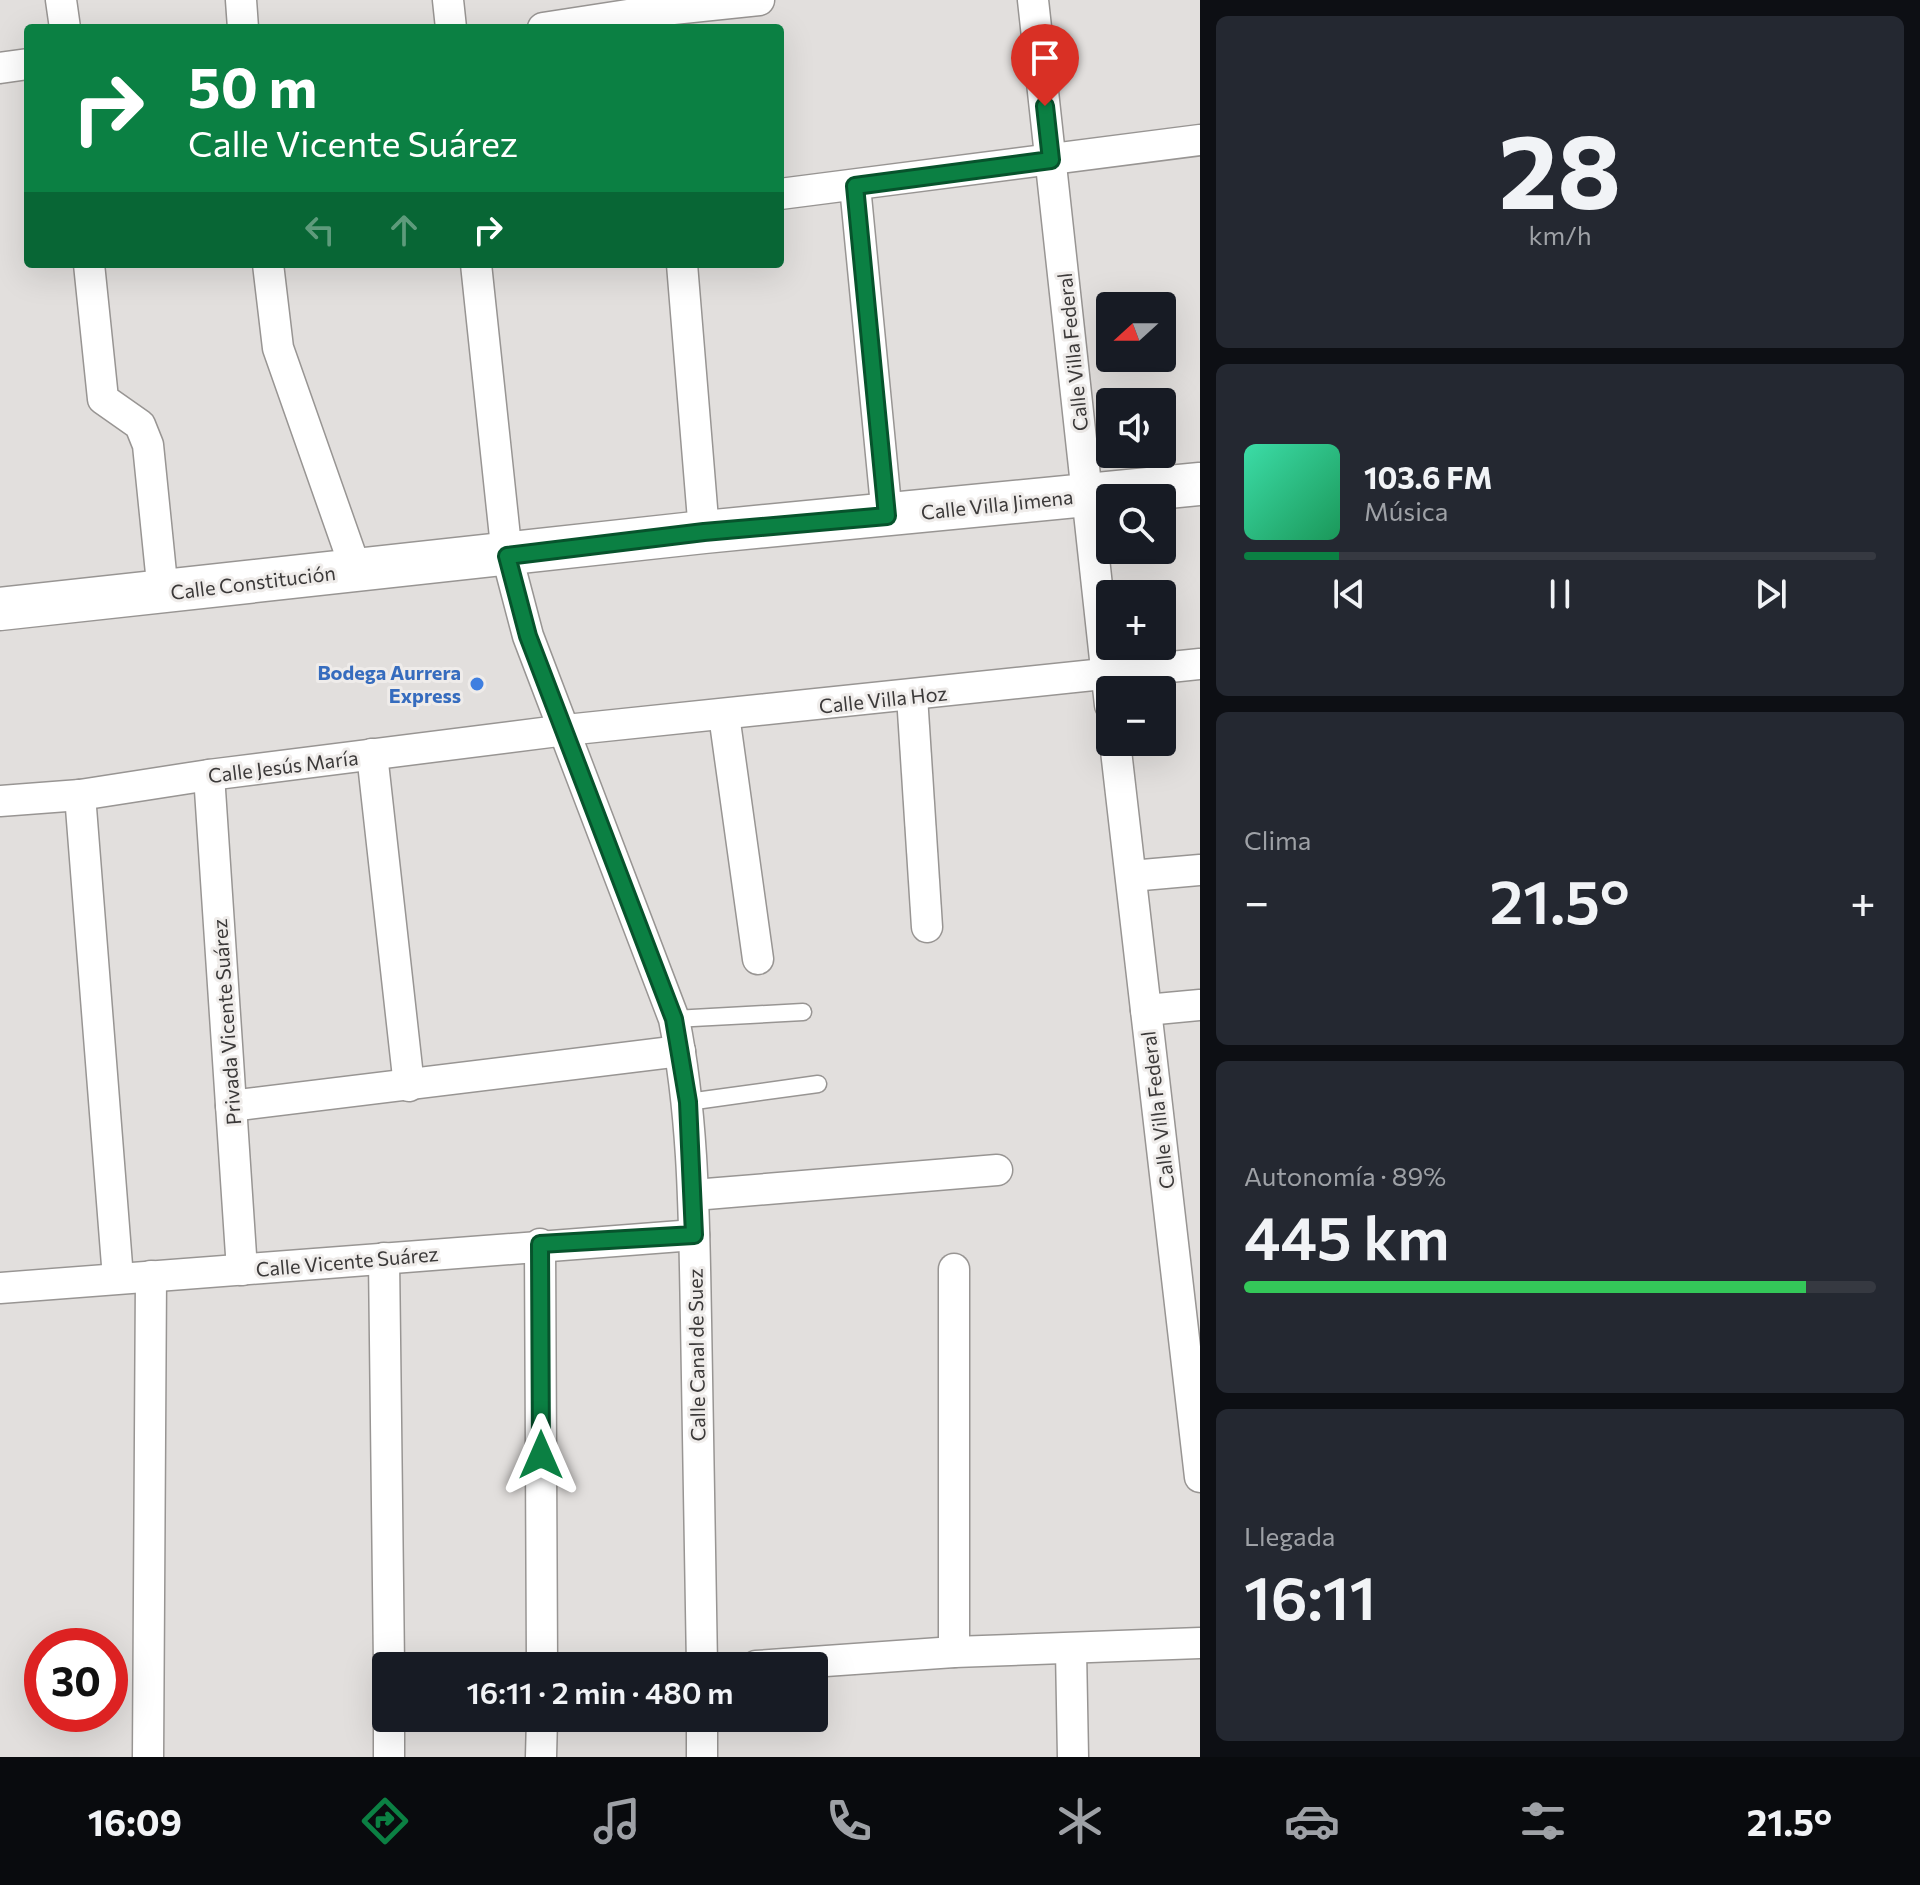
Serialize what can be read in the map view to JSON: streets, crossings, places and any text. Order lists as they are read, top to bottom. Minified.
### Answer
{"streets":{"street":["Calle Villa Federal","Calle Villa Jimena","Calle Constitución","Calle Villa Hoz","Calle Jesús María","Privada Vicente Suárez","Calle Vicente Suárez","Calle Canal de Suez"]},"crossings":[["Calle Villa Federal","Calle Villa Jimena"],["Calle Villa Jimena","Calle Constitución"],["Calle Villa Jimena","Calle Canal de Suez"],["Calle Constitución","Calle Canal de Suez"],["Calle Villa Hoz","Calle Jesús María"],["Calle Villa Hoz","Calle Canal de Suez"],["Calle Jesús María","Privada Vicente Suárez"],["Calle Jesús María","Calle Canal de Suez"],["Privada Vicente Suárez","Calle Vicente Suárez"],["Calle Vicente Suárez","Calle Canal de Suez"]],"places":["Bodega Aurrera Express"],"north":"left","page":{"tile":[["28","km/h"],"Clima",["Autonomía · 89%","445 km"],["Llegada","16:11"]],"turn":["50 m","Calle Vicente Suárez"],"map_buttons":["+","−"],"song":["103.6 FM","Música"],"heat":["−","21.5°","+"],"limit":"30","trip":"16:11 · 2 min · 480 m","tabs":["16:09","21.5°"]}}
